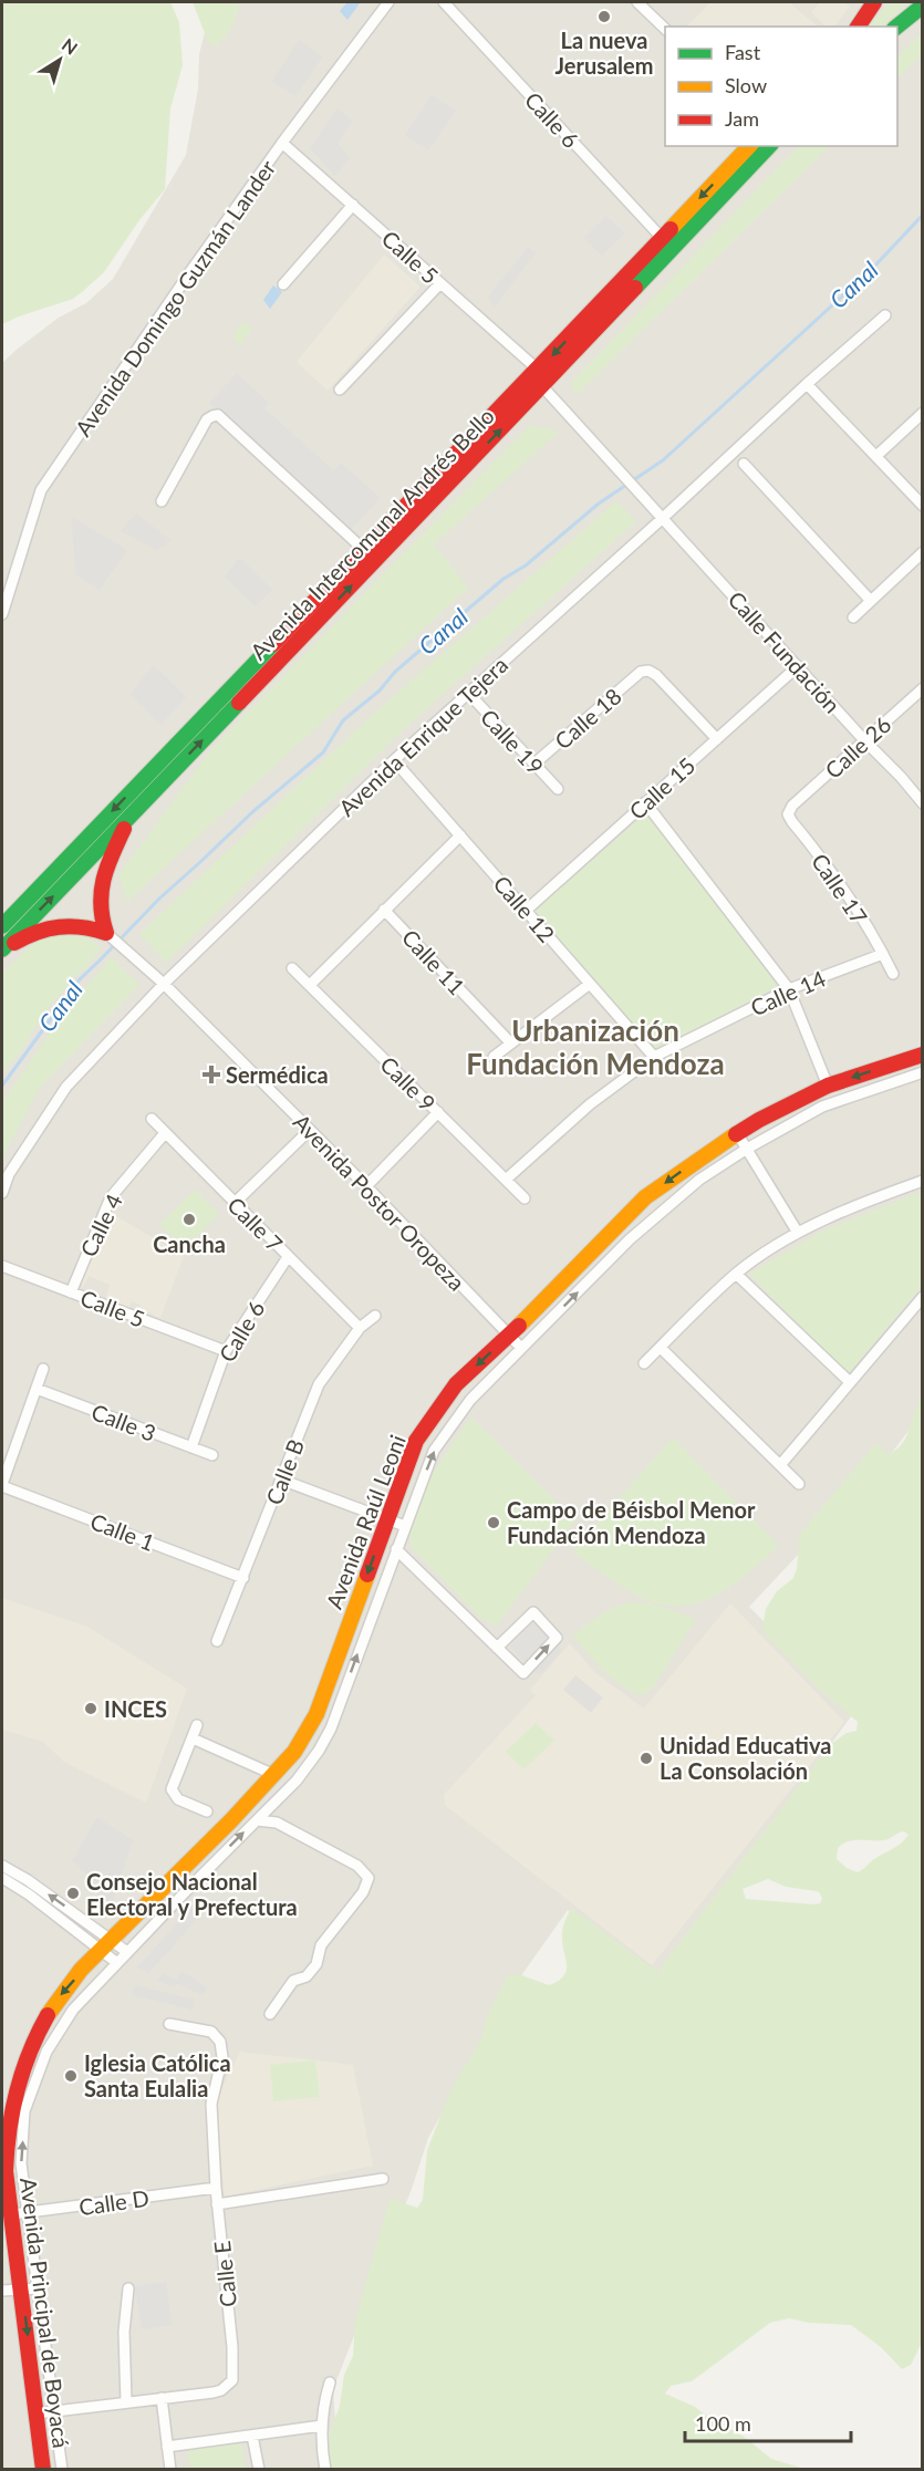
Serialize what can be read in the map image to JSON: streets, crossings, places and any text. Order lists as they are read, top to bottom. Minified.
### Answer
{"streets":{"main road":["Avenida Intercomunal Andrés Bello","Avenida Raúl Leoni","Avenida Principal de Boyacá"],"street":["Calle 6","Calle 5","Avenida Domingo Guzmán Lander","Calle Fundación","Calle 18","Avenida Enrique Tejera","Calle 19","Calle 26","Calle 15","Calle 17","Calle 12","Calle 11","Calle 14","Calle 9","Avenida Postor Oropeza","Calle 7","Calle 4","Calle 3","Calle B","Calle 1","Calle D","Calle E"]},"crossings":[["Calle 6","Calle 5"],["Calle 6","Avenida Intercomunal Andrés Bello"],["Calle 6","Calle 7"],["Calle 6","Calle 3"],["Calle 5","Avenida Domingo Guzmán Lander"],["Calle 5","Avenida Intercomunal Andrés Bello"],["Calle 5","Calle 4"],["Avenida Intercomunal Andrés Bello","Calle Fundación"],["Calle Fundación","Avenida Enrique Tejera"],["Calle Fundación","Calle 26"],["Calle Fundación","Calle 15"],["Calle 18","Calle 19"],["Calle 18","Calle 15"],["Avenida Enrique Tejera","Calle 19"],["Avenida Enrique Tejera","Calle 12"],["Avenida Enrique Tejera","Avenida Postor Oropeza"],["Calle 26","Calle 17"],["Calle 15","Calle 12"],["Calle 17","Calle 14"],["Calle 12","Calle 14"],["Calle 14","Calle 9"],["Avenida Postor Oropeza","Avenida Raúl Leoni"],["Calle 7","Calle 4"],["Calle 7","Calle B"],["Calle B","Calle 1"],["Avenida Raúl Leoni","Avenida Principal de Boyacá"],["Calle D","Calle E"],["Calle D","Avenida Principal de Boyacá"],["Calle E","Avenida Principal de Boyacá"]],"districts":["Urbanización Fundación Mendoza"],"water":["Canal"],"places":{"other":["La nueva Jerusalem","Cancha","Campo de Béisbol Menor Fundación Mendoza","INCES","Unidad Educativa La Consolación","Consejo Nacional Electoral y Prefectura","Iglesia Católica Santa Eulalia"],"health":["Sermédica"]},"legend":["Fast","Slow","Jam"],"scale_bar":"100 m","north":"top right"}
